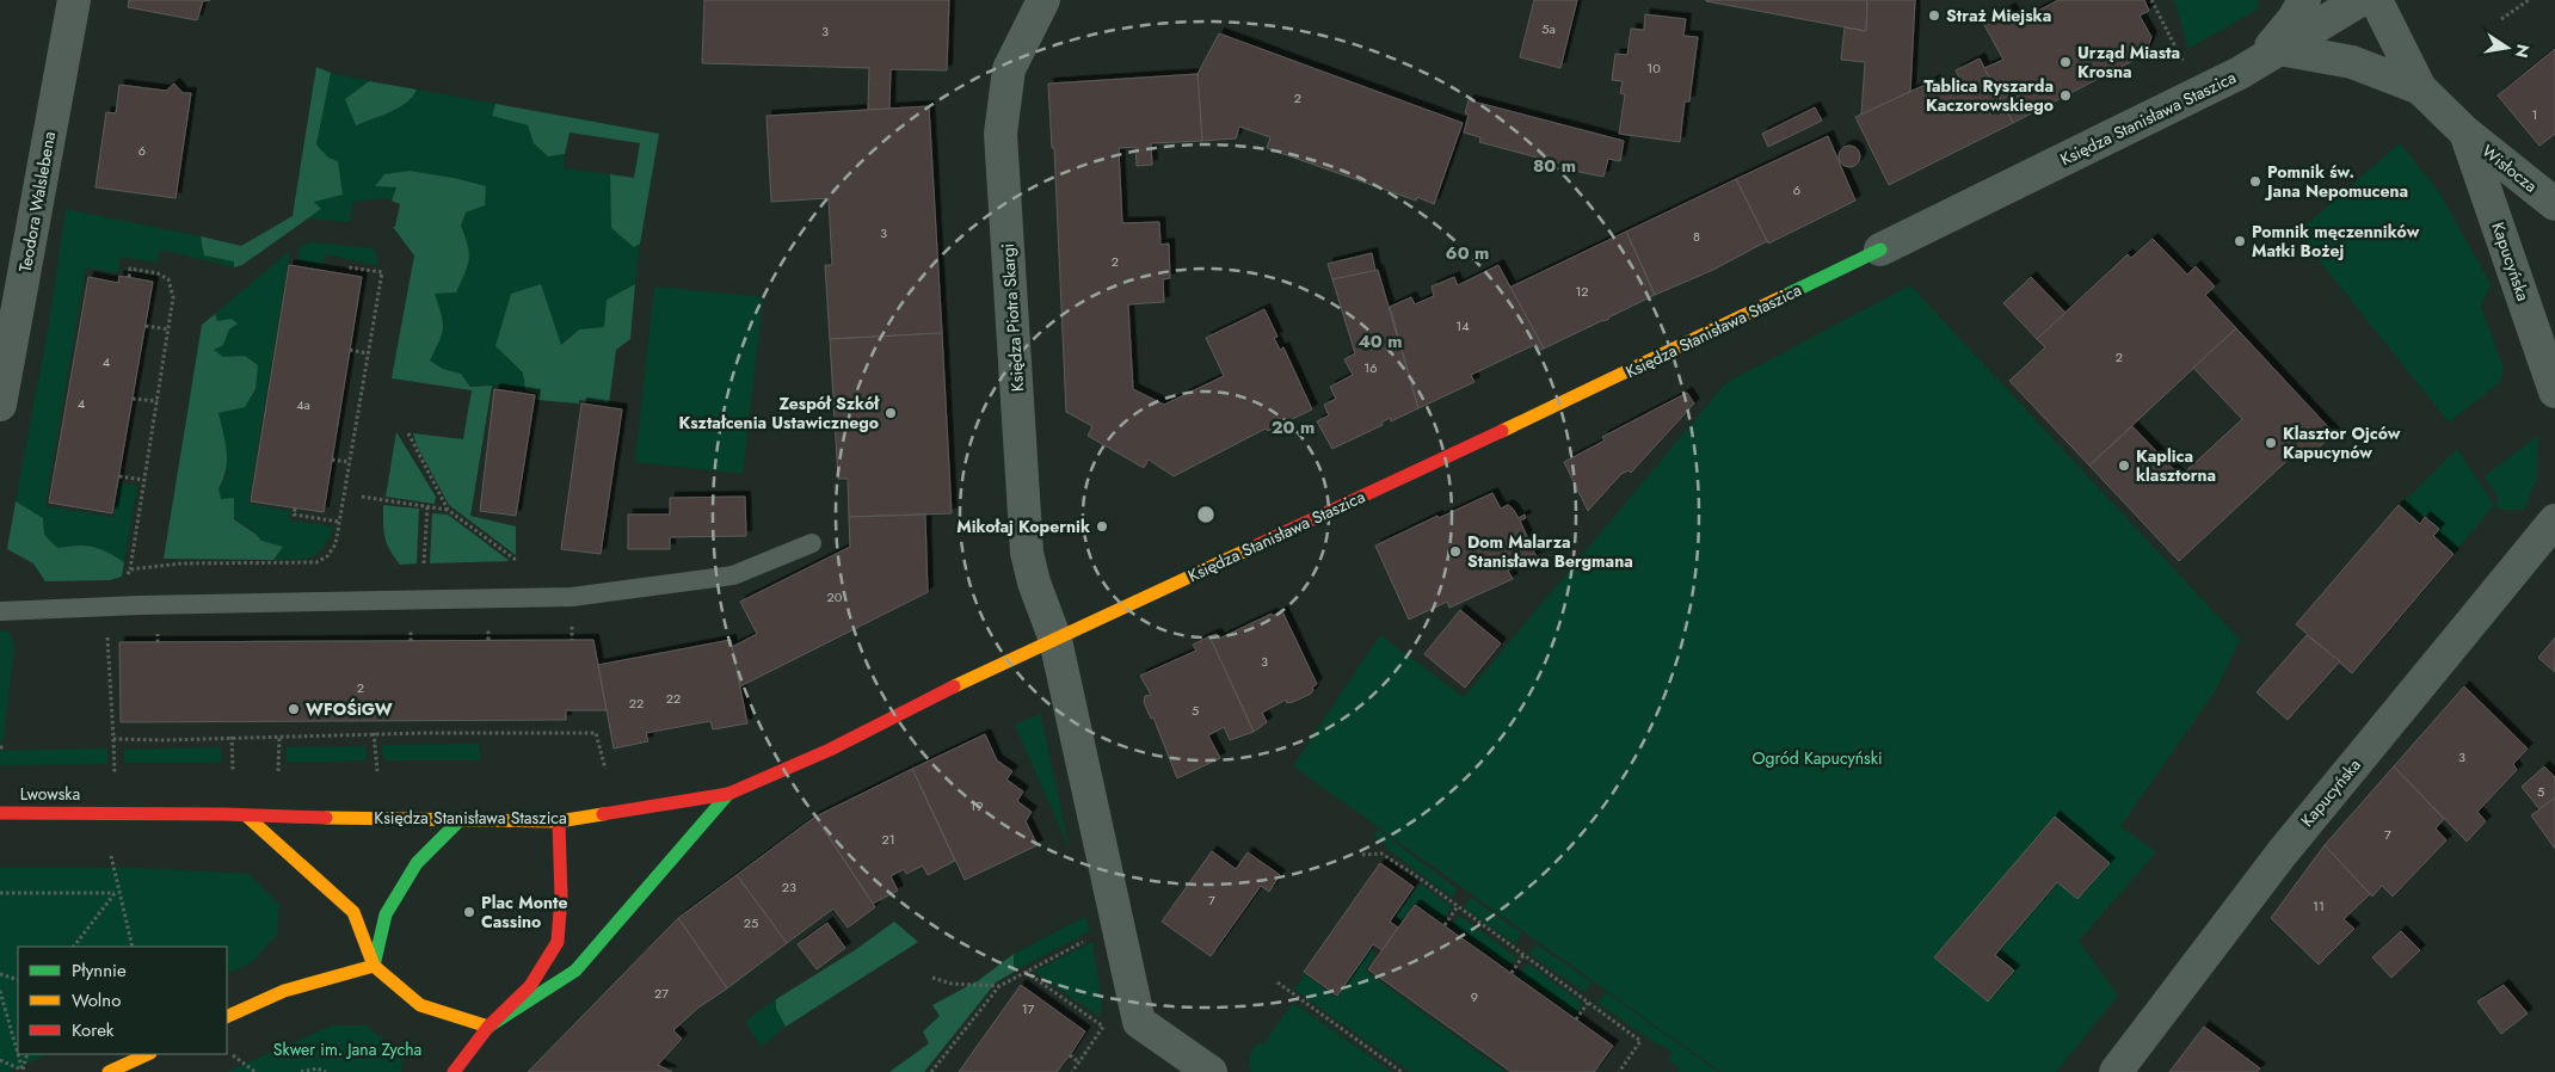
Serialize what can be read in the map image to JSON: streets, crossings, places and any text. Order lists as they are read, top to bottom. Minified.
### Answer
{"streets":{"street":["Księdza Stanisława Staszica","Wisłocza","Teodora Walslebena","Kapucyńska","Księdza Piotra Skargi","Lwowska"]},"crossings":[["Księdza Stanisława Staszica","Księdza Piotra Skargi"],["Księdza Stanisława Staszica","Lwowska"],["Wisłocza","Kapucyńska"]],"parks":["Ogród Kapucyński","Skwer im. Jana Zycha"],"places":["Straż Miejska","Urząd Miasta Krosna","Tablica Ryszarda Kaczorowskiego","Pomnik św. Jana Nepomucena","Pomnik męczenników Matki Bożej","Zespół Szkół Kształcenia Ustawicznego","Klasztor Ojców Kapucynów","Kaplica klasztorna","Mikołaj Kopernik","Dom Malarza Stanisława Bergmana","WFOŚiGW","Plac Monte Cassino"],"house_numbers":["5a","3","10","2","1","6","6","3","8","2","12","14","2","4","16","4","4a","20","3","2","22","22","5","3","5","19","7","21","23","7","11","25","27","9","17"],"legend":["Płynnie","Wolno","Korek"],"north":"right","rings":["80 m","60 m","40 m","20 m"]}
